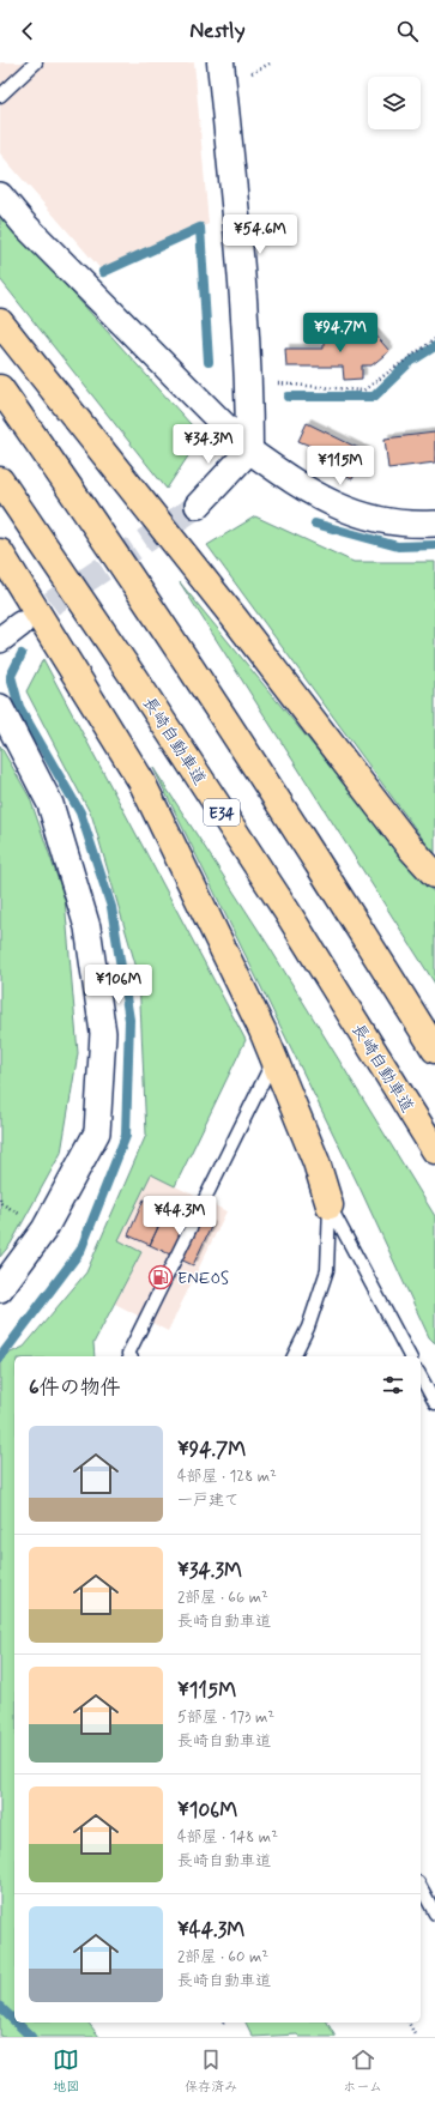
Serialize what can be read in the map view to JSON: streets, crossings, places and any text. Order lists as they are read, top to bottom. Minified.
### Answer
{"streets":{"highway":["長崎自動車道","E34"]},"places":{"fuel station":["ENEOS"]},"page":{"header":"Nestly","price":["¥54.6M","¥94.7M","¥34.3M","¥115M","¥106M","¥44.3M"],"heading":"6件の物件","list":[{"name":"¥94.7M","note":"4部屋 · 128 m² · 一戸建て"},{"name":"¥34.3M","note":"2部屋 · 66 m² · 長崎自動車道"},{"name":"¥115M","note":"5部屋 · 173 m² · 長崎自動車道"},{"name":"¥106M","note":"4部屋 · 148 m² · 長崎自動車道"},{"name":"¥44.3M","note":"2部屋 · 60 m² · 長崎自動車道"}],"tabs":["地図","保存済み","ホーム"]}}
